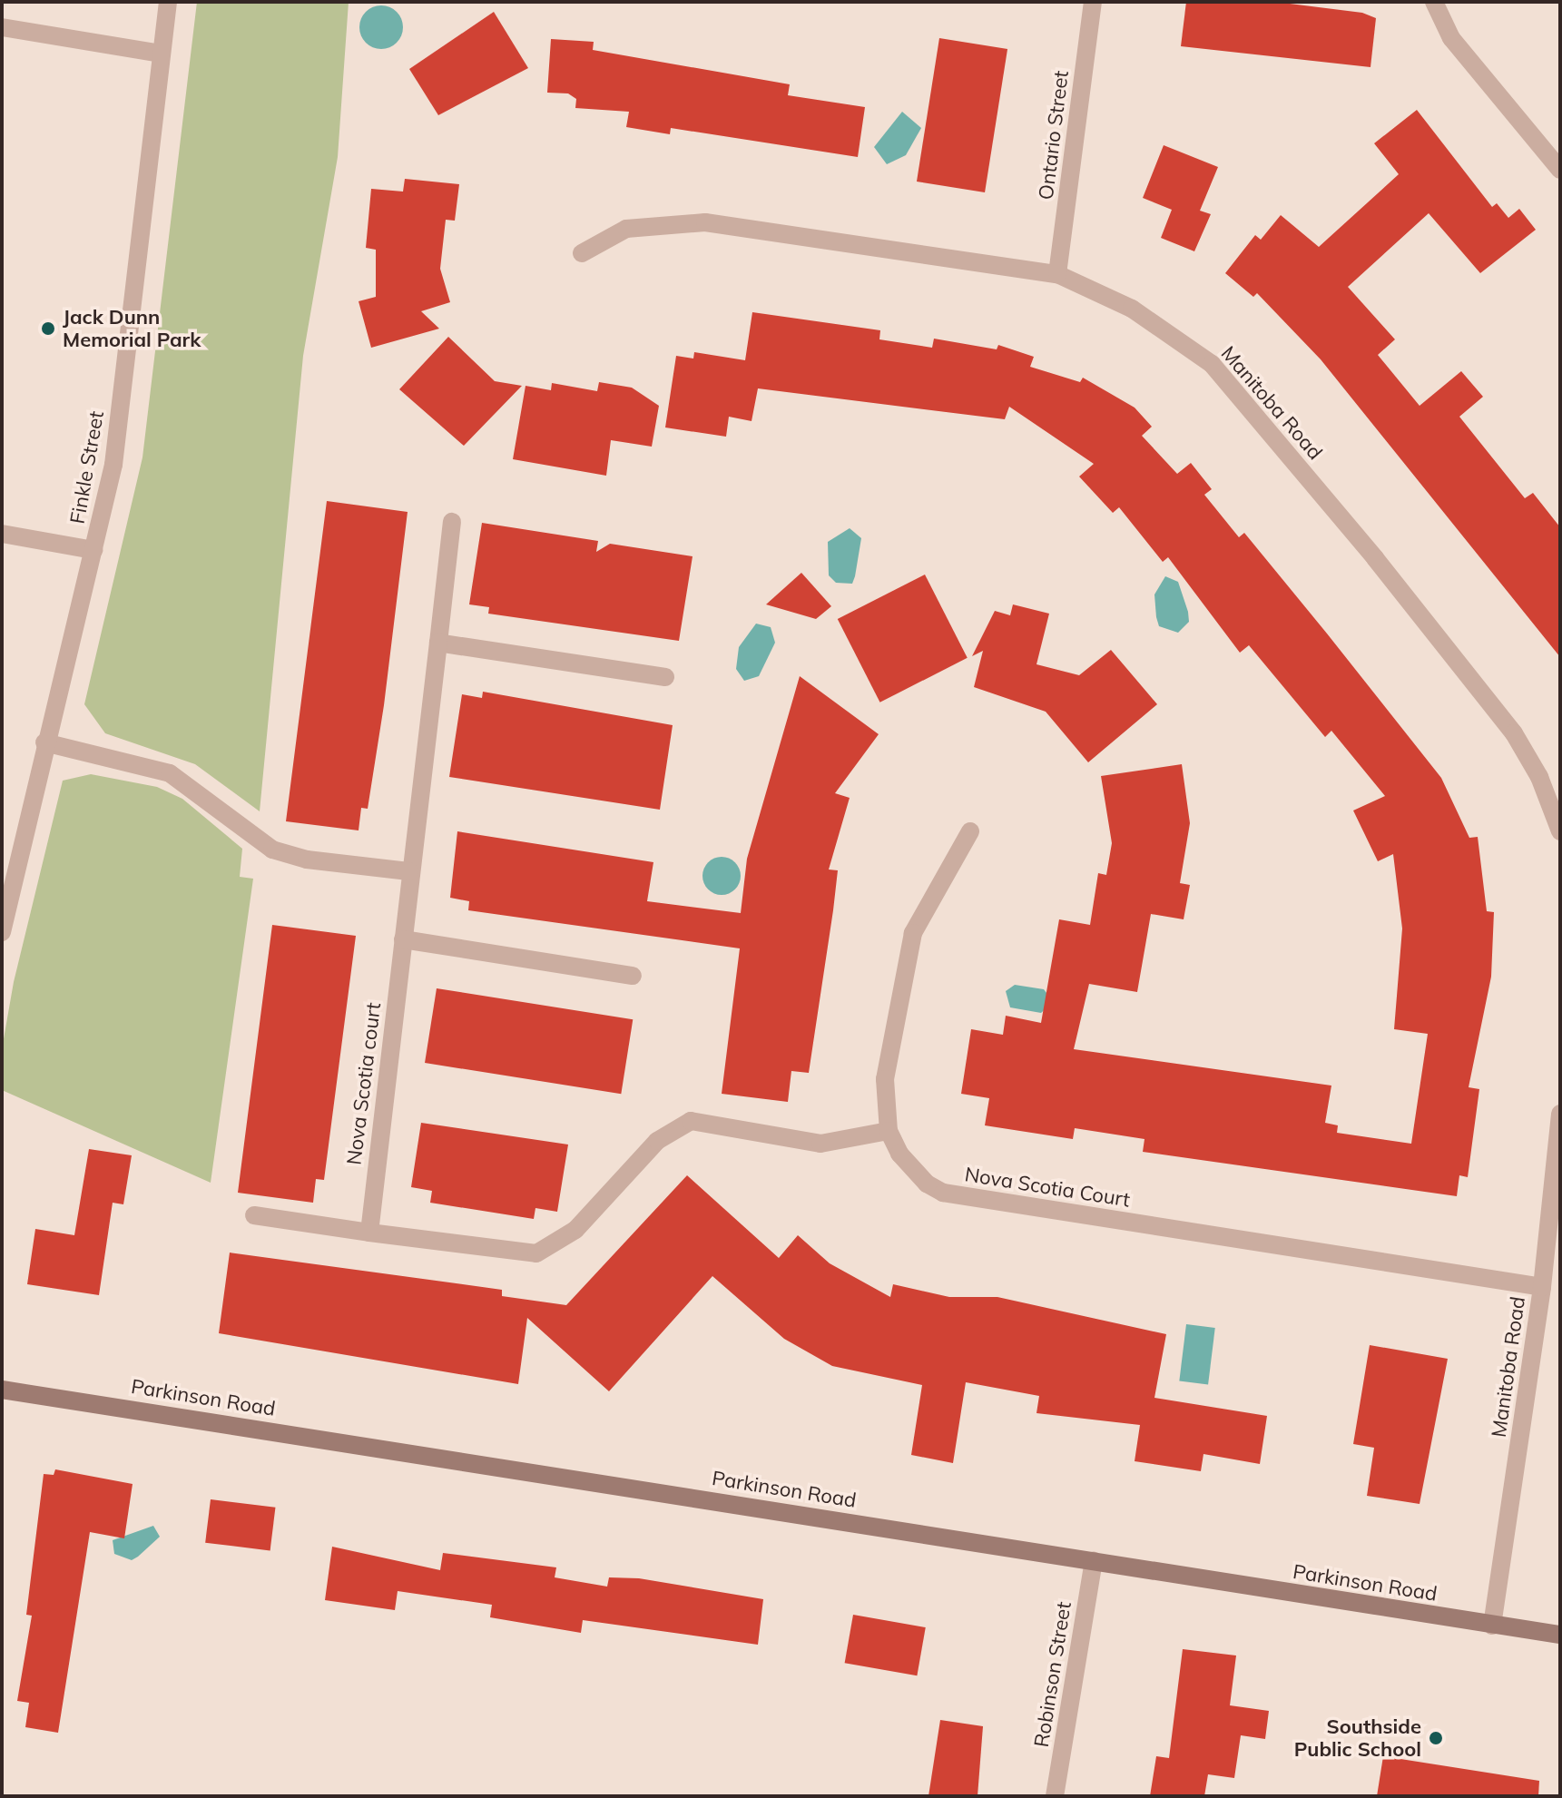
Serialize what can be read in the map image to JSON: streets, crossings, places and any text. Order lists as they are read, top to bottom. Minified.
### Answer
{"streets":{"main road":["Parkinson Road"],"street":["Ontario Street","Manitoba Road","Finkle Street","Nova Scotia court","Nova Scotia Court","Robinson Street"]},"crossings":[["Ontario Street","Manitoba Road"],["Manitoba Road","Nova Scotia Court"],["Manitoba Road","Parkinson Road"],["Parkinson Road","Robinson Street"]],"places":["Jack Dunn Memorial Park","Southside Public School"]}
